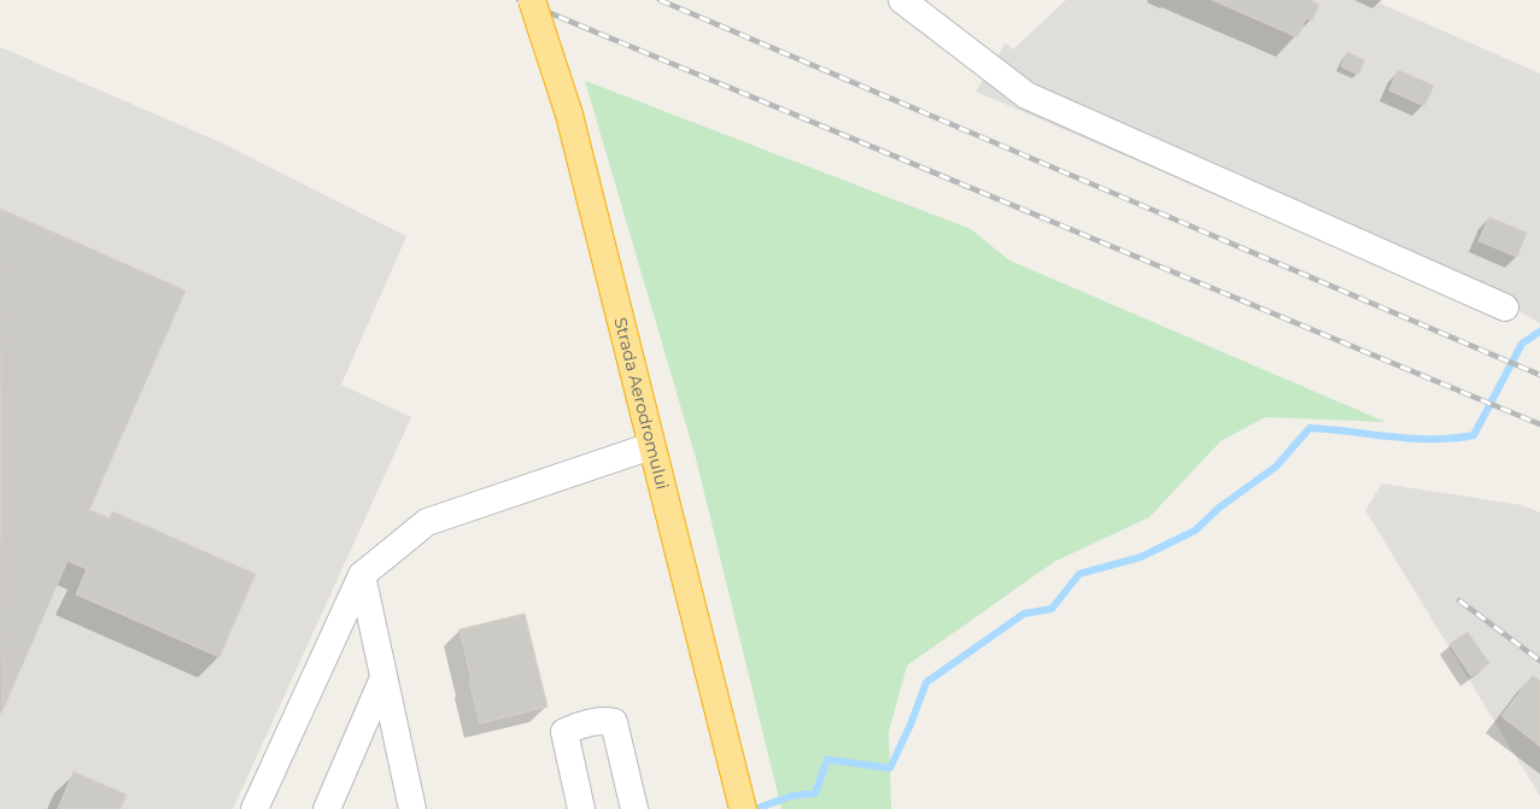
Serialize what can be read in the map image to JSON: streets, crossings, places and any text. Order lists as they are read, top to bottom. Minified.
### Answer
{"streets":{"highway":["Strada Aerodromului"]}}
